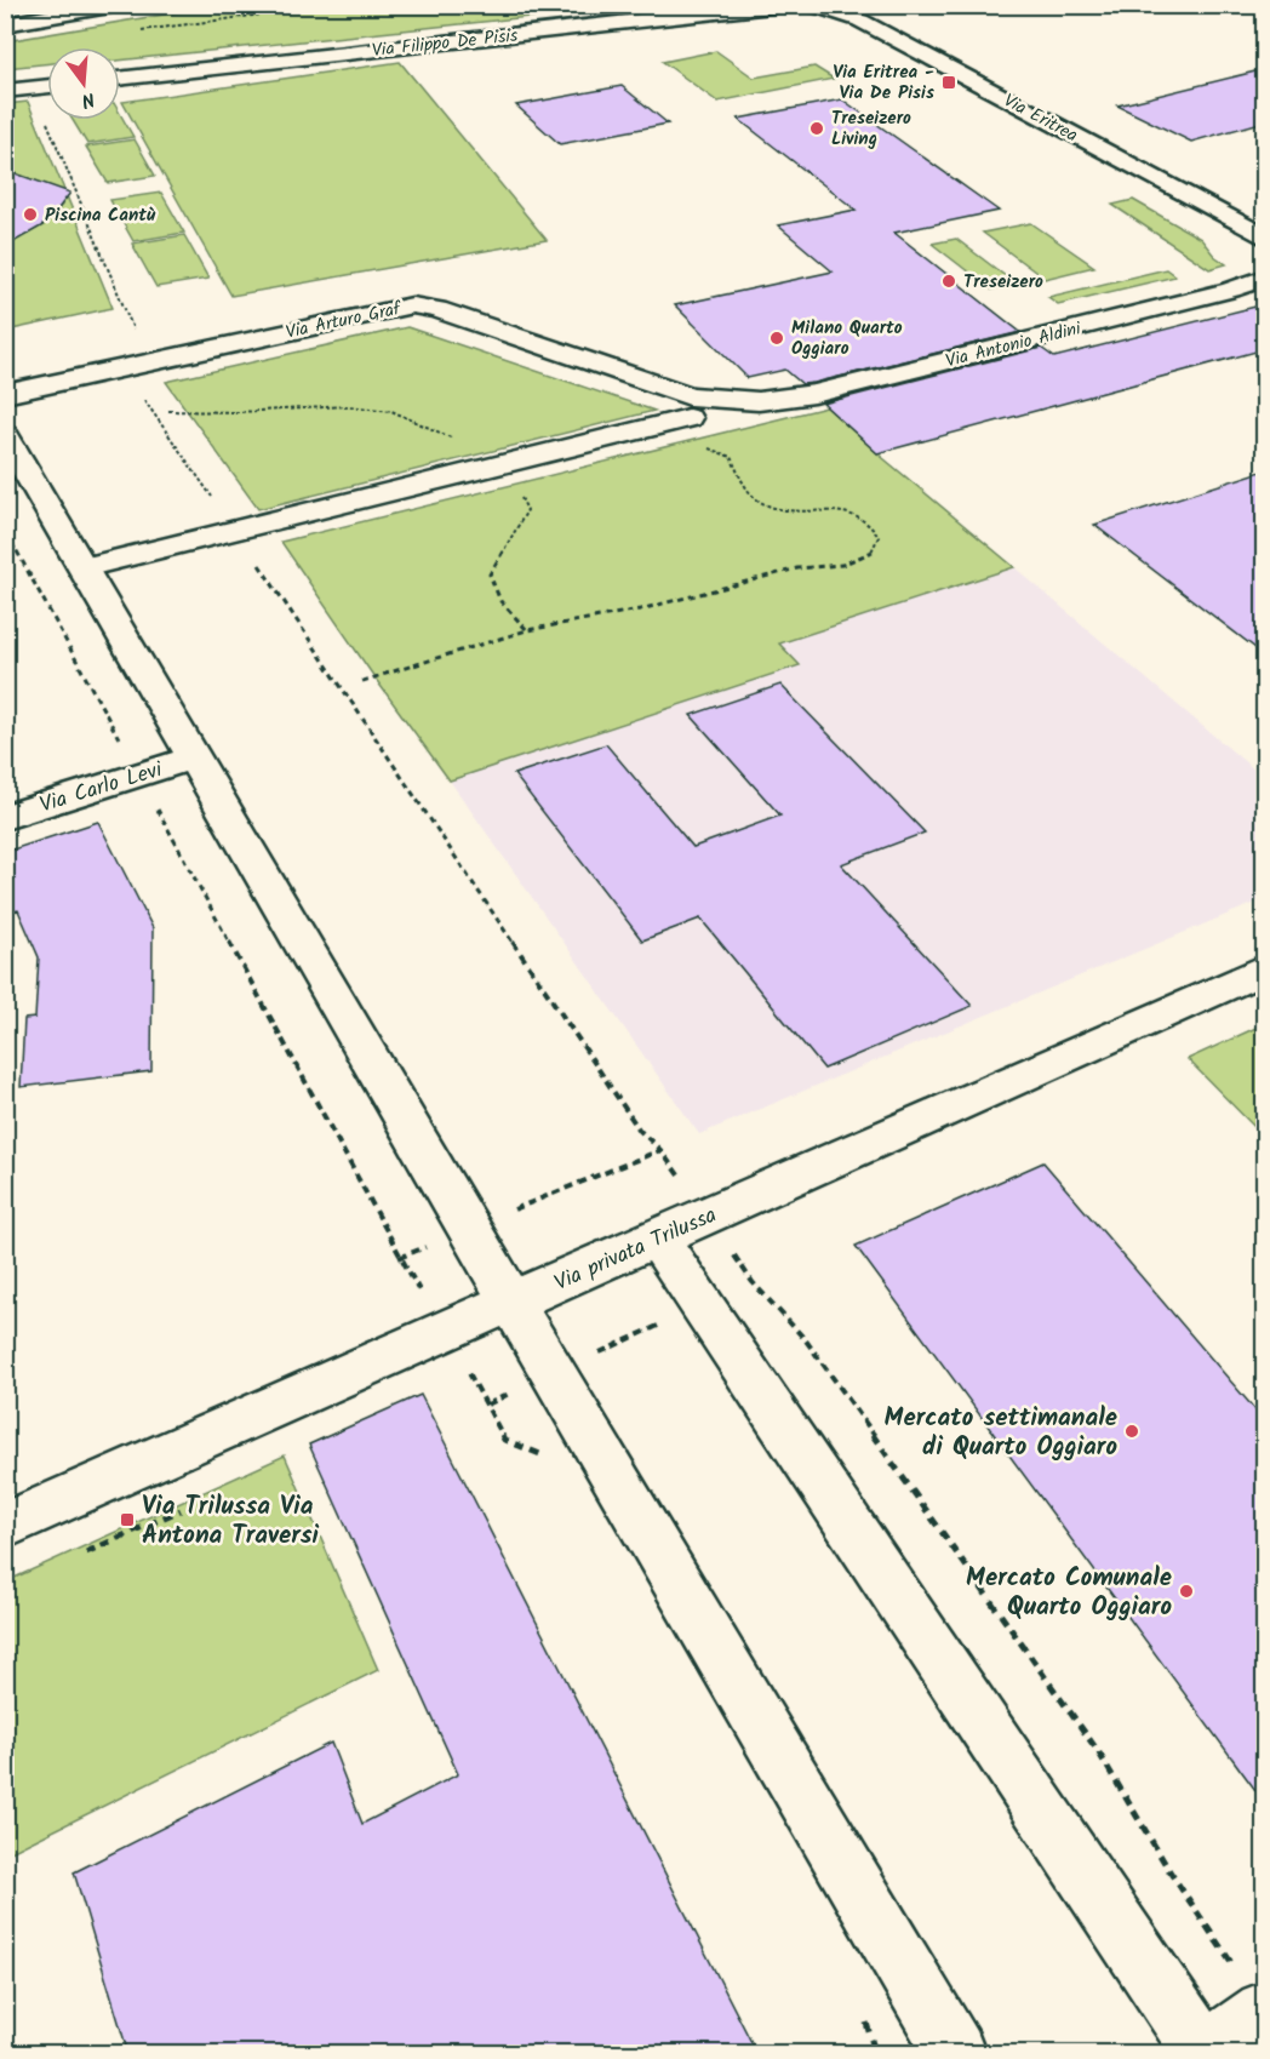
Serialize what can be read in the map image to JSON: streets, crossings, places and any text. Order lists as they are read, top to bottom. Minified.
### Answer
{"streets":{"street":["Via Filippo De Pisis","Via Eritrea","Via Arturo Graf","Via Antonio Aldini","Via Carlo Levi","Via privata Trilussa"]},"crossings":[["Via Arturo Graf","Via Antonio Aldini"]],"places":{"transit":["Via Eritrea - Via De Pisis","Via Trilussa Via Antona Traversi"],"other":["Treseizero Living","Piscina Cantù","Treseizero","Milano Quarto Oggiaro","Mercato settimanale di Quarto Oggiaro","Mercato Comunale Quarto Oggiaro"]},"north":"bottom"}
